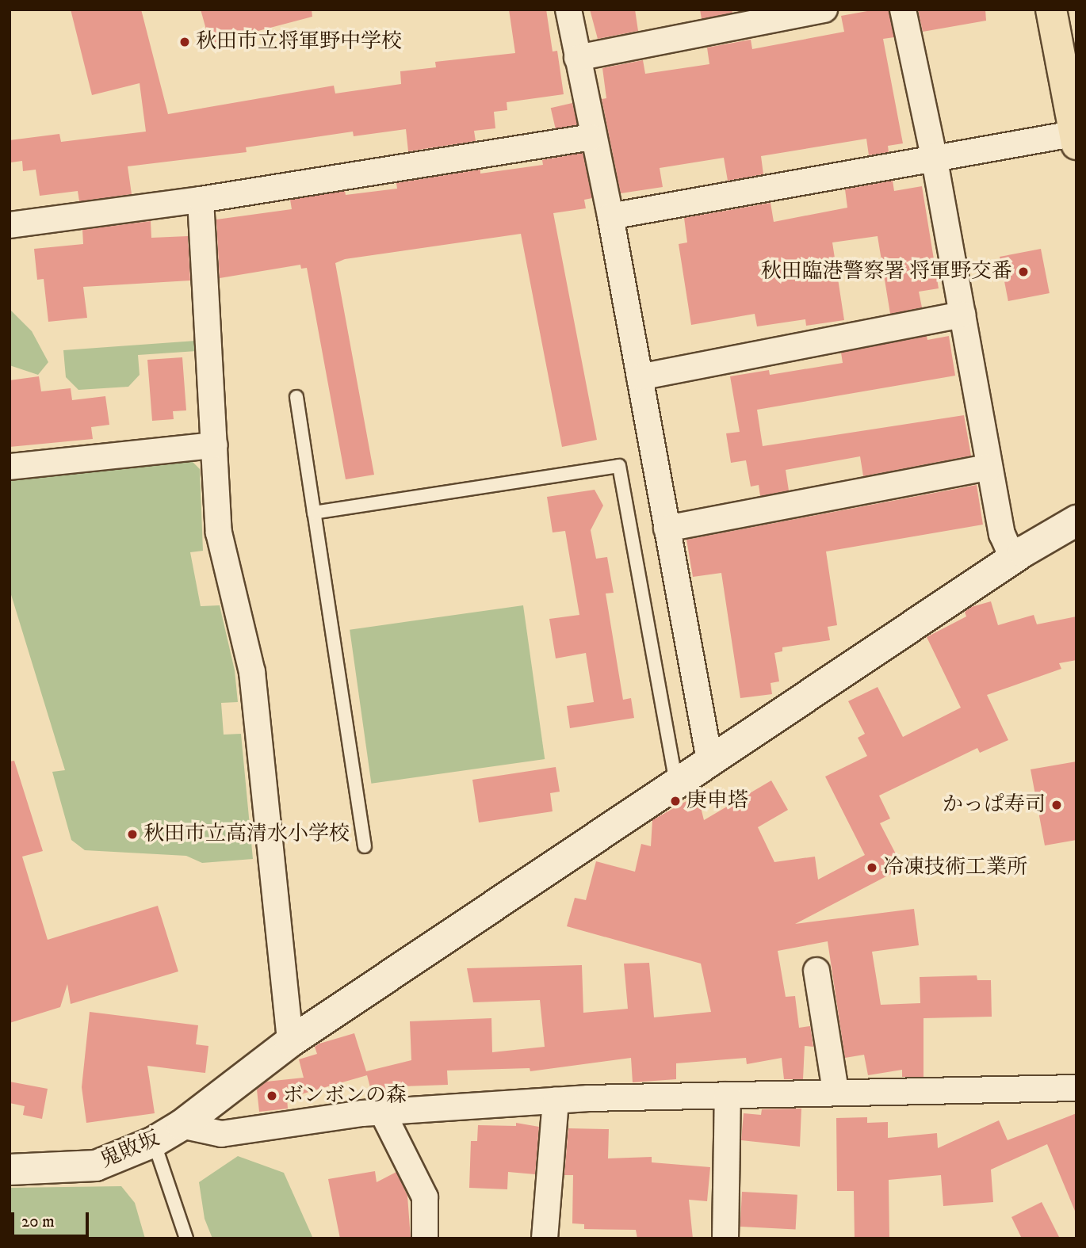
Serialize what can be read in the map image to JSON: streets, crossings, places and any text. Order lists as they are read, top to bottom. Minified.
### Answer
{"streets":{"street":["鬼敗坂"]},"places":["秋田市立将軍野中学校","秋田臨港警察署 将軍野交番","庚申塔","かっぱ寿司","秋田市立高清水小学校","冷凍技術工業所","ボンボンの森"],"scale_bar":"20 m"}
